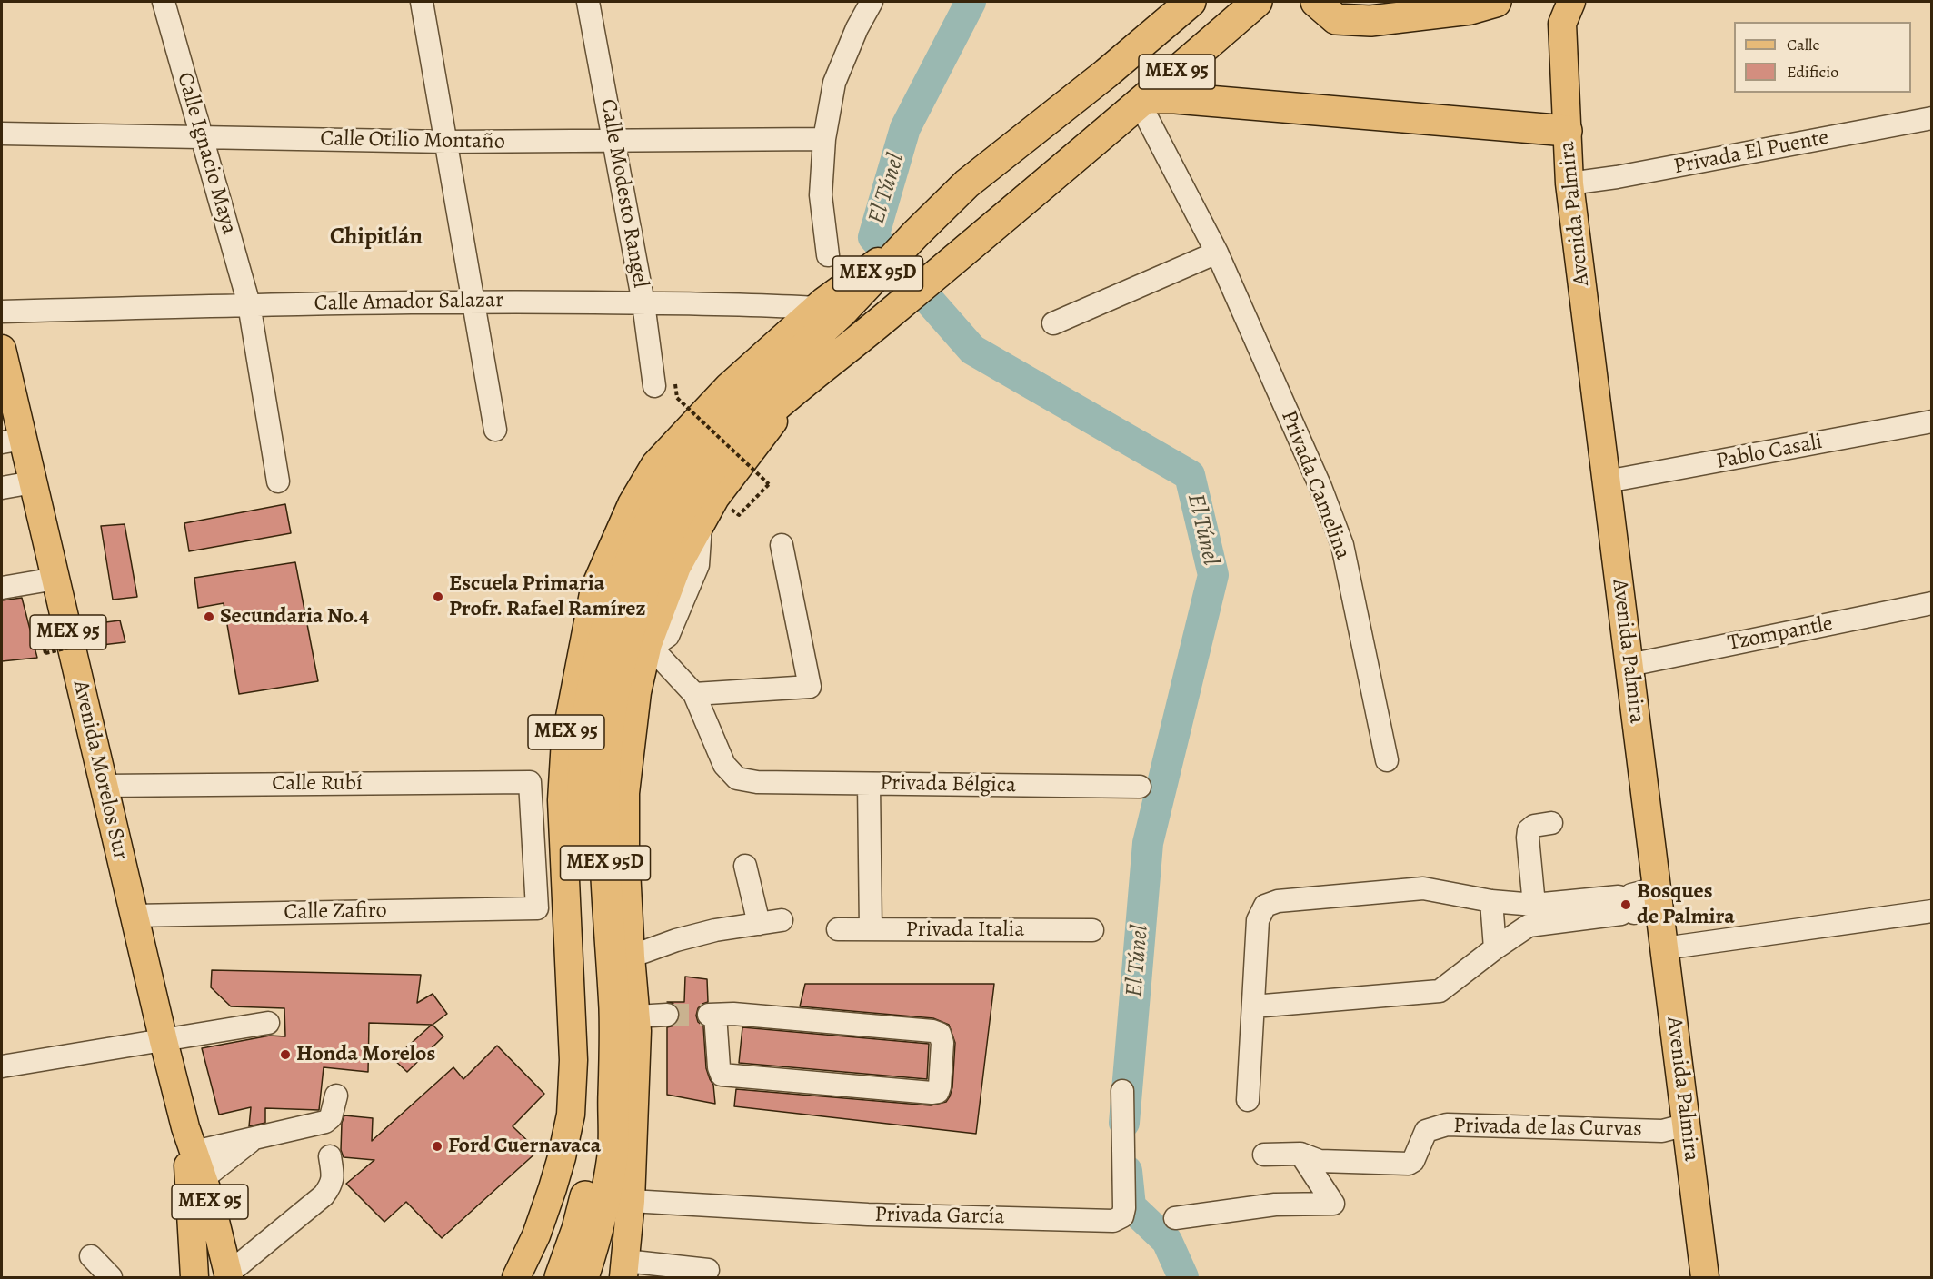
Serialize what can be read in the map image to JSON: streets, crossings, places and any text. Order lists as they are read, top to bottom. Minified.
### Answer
{"streets":{"highway":["MEX 95","MEX 95D"],"main road":["Avenida Palmira","Avenida Morelos Sur"],"street":["Calle Otilio Montaño","Privada El Puente","Calle Ignacio Maya","Calle Modesto Rangel","Calle Amador Salazar","Pablo Casali","Privada Camelina","Tzompantle","Calle Rubí","Privada Bélgica","Calle Zafiro","Privada Italia","Privada de las Curvas","Privada García"]},"crossings":[["MEX 95","MEX 95D"],["MEX 95","Calle Amador Salazar"],["MEX 95","Privada Camelina"],["MEX 95","Avenida Morelos Sur"],["MEX 95","Privada García"],["Calle Otilio Montaño","Calle Ignacio Maya"],["Calle Otilio Montaño","Calle Modesto Rangel"],["Privada El Puente","Avenida Palmira"],["Calle Ignacio Maya","Calle Amador Salazar"],["Calle Modesto Rangel","Calle Amador Salazar"],["Avenida Palmira","Pablo Casali"],["Avenida Palmira","Tzompantle"],["Avenida Palmira","Privada de las Curvas"],["MEX 95D","Calle Amador Salazar"],["Avenida Morelos Sur","Calle Rubí"],["Avenida Morelos Sur","Calle Zafiro"],["Calle Rubí","Calle Zafiro"],["Privada Bélgica","Privada Italia"]],"districts":["Chipitlán"],"water":["El Túnel"],"places":["Escuela Primaria Profr. Rafael Ramírez","Secundaria No.4","Bosques de Palmira","Honda Morelos","Ford Cuernavaca"],"legend":["Calle","Edificio"]}
